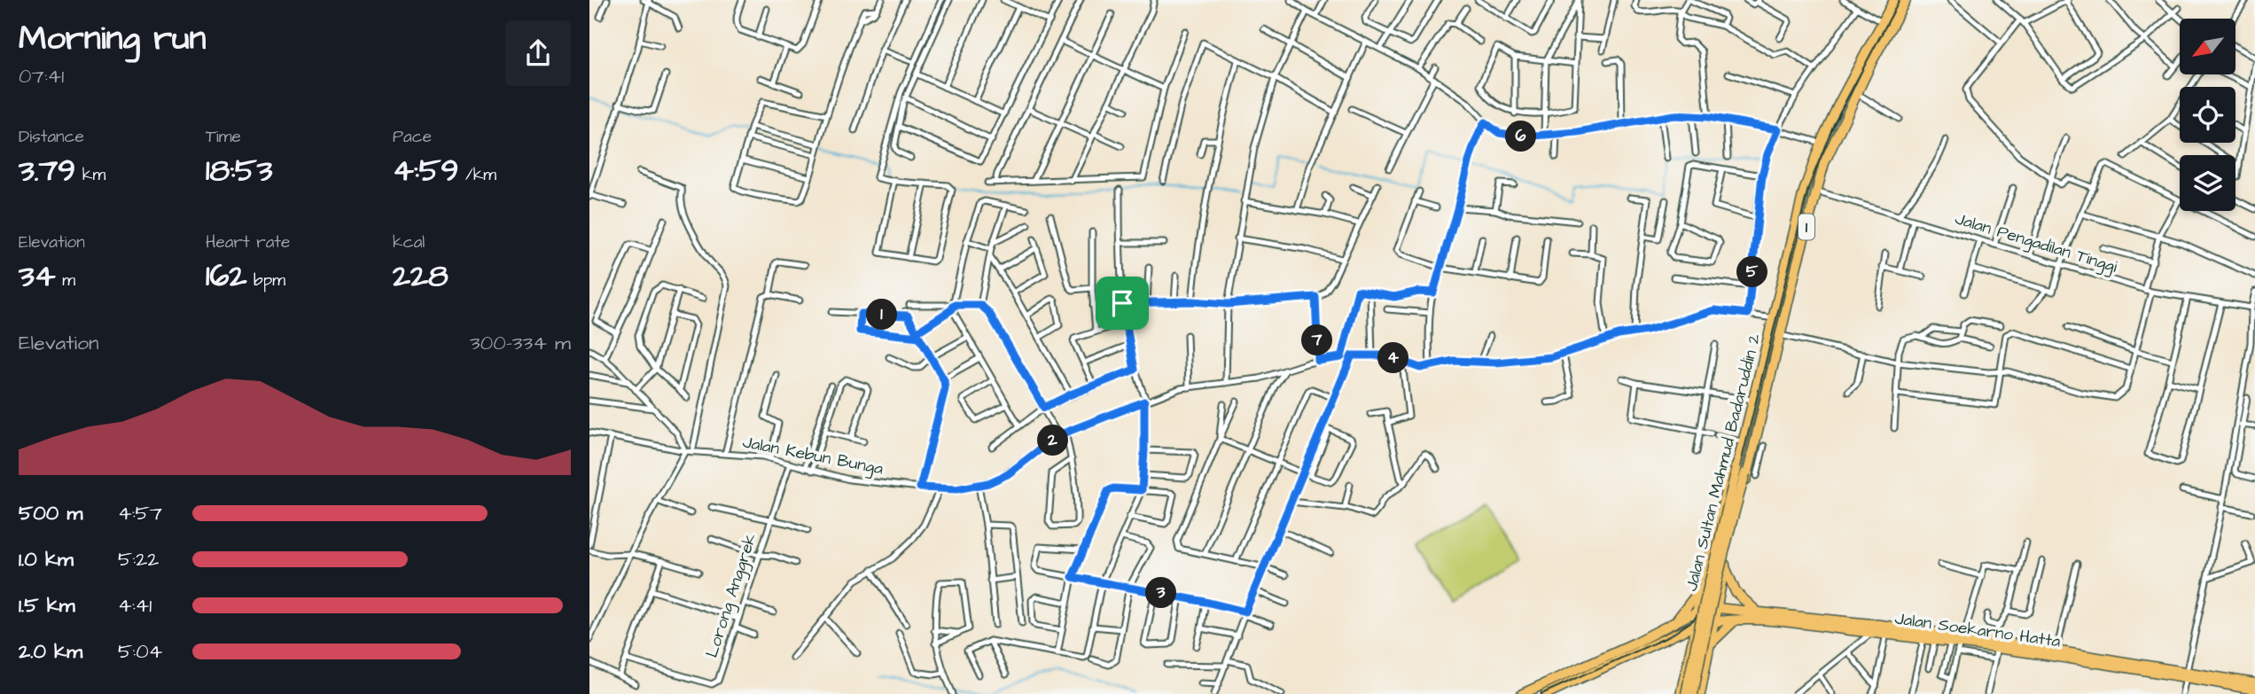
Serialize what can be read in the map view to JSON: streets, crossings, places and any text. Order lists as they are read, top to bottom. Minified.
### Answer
{"streets":{"highway":["1","Jalan Sultan Mahmud Badaruddin 2","Jalan Soekarno Hatta"],"street":["Jalan Pengadilan Tinggi","Jalan Kebun Bunga","Lorong Anggrek"]},"crossings":[["1","Jalan Pengadilan Tinggi"],["1","Jalan Sultan Mahmud Badaruddin 2"],["1","Jalan Soekarno Hatta"],["Jalan Kebun Bunga","Jalan Sultan Mahmud Badaruddin 2"],["Jalan Kebun Bunga","Lorong Anggrek"]],"north":"bottom left","page":{"heading":["Morning run","07:41"],"stats":[["Distance","3.79 km"],["Time","18:53"],["Pace","4:59 /km"],["Elevation","34 m"],["Heart rate","162 bpm"],["kcal","228"]],"pins":["6","5","1","7","4","2","3"],"chart":["Elevation","300–334 m"],"list":[{"name":"500 m","note":"4:57"},{"name":"1.0 km","note":"5:22"},{"name":"1.5 km","note":"4:41"},{"name":"2.0 km","note":"5:04"}]}}
